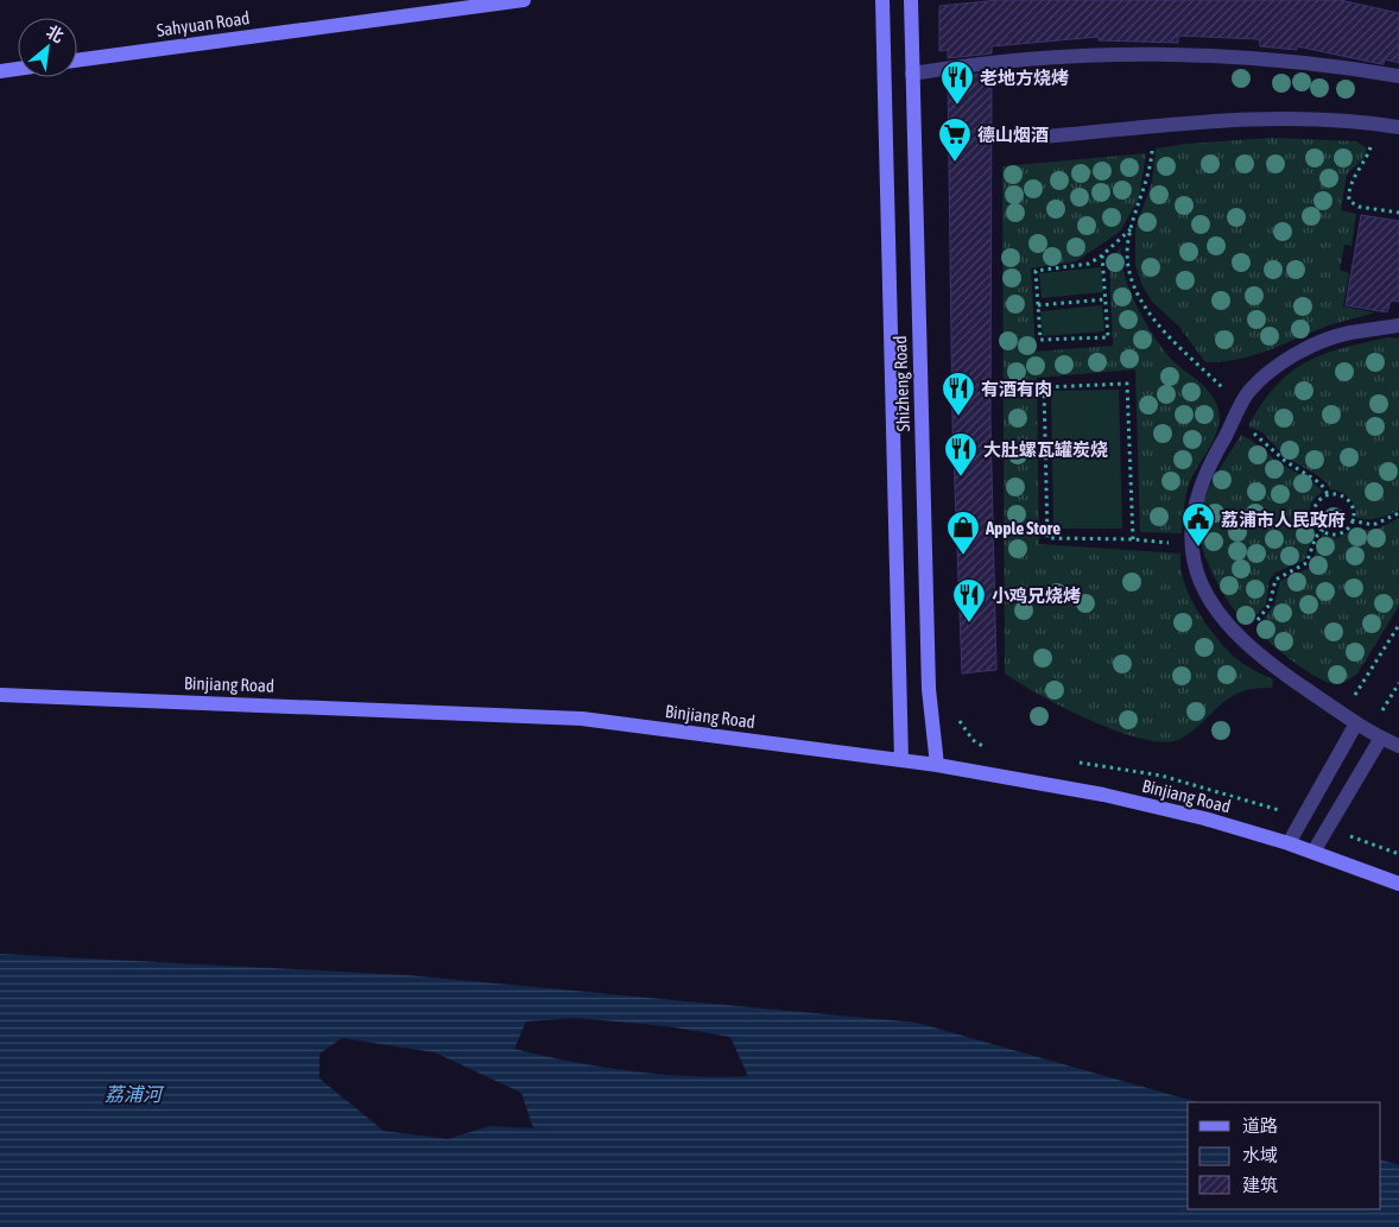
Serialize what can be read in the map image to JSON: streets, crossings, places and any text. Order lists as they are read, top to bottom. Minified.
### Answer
{"streets":{"main road":["Sahyuan Road","Shizheng Road","Binjiang Road"]},"crossings":[["Shizheng Road","Binjiang Road"]],"water":["荔浦河"],"places":{"restaurant":["老地方烧烤","有酒有肉","大肚螺瓦罐炭烧","小鸡兄烧烤"],"supermarket":["德山烟酒"],"public building":["荔浦市人民政府"],"shop":["Apple Store"]},"legend":["道路","水域","建筑"],"north":"top right"}
